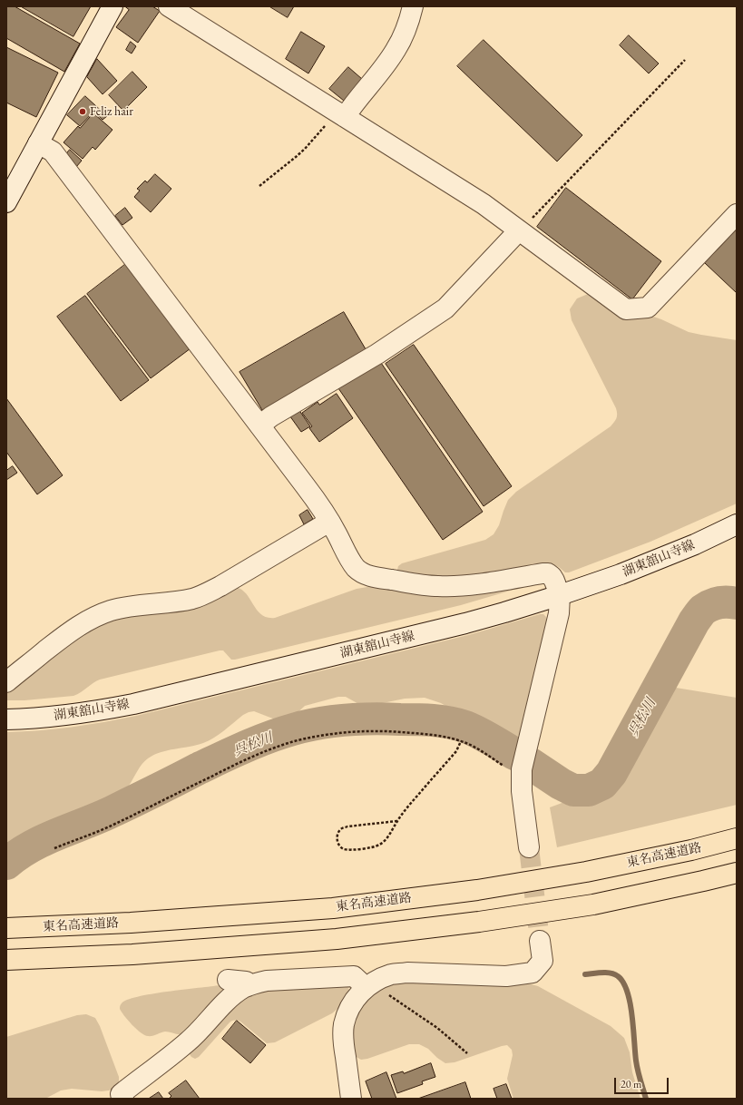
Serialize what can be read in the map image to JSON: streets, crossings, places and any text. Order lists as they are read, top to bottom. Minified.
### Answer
{"streets":{"highway":["東名高速道路"],"street":["湖東舘山寺線"]},"water":["呉松川"],"places":["Feliz hair"],"scale_bar":"20 m"}
